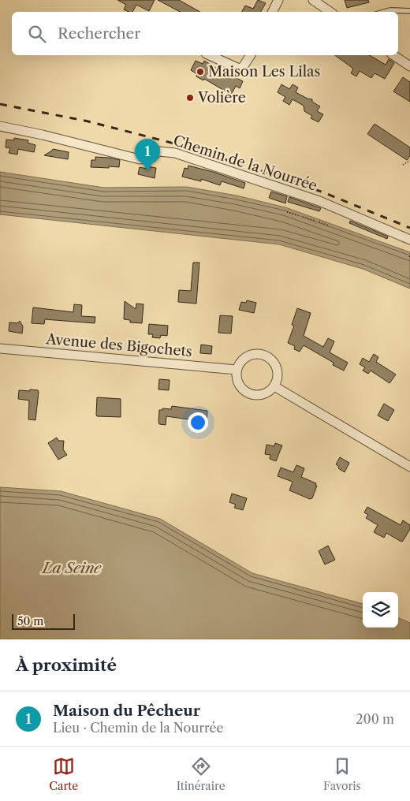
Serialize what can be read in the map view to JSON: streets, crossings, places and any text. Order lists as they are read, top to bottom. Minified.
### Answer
{"streets":{"street":["Chemin de la Nourrée","Avenue des Bigochets"]},"water":["La Seine"],"places":["Maison Les Lilas","Volière"],"scale_bar":"50 m","page":{"search":"Rechercher","pins":"1","scale":"50 m","heading":"À proximité","list":[{"mark":"1","name":"Maison du Pêcheur","note":"Lieu · Chemin de la Nourrée","value":"200 m"}],"nav":["Carte","Itinéraire","Favoris"]}}
